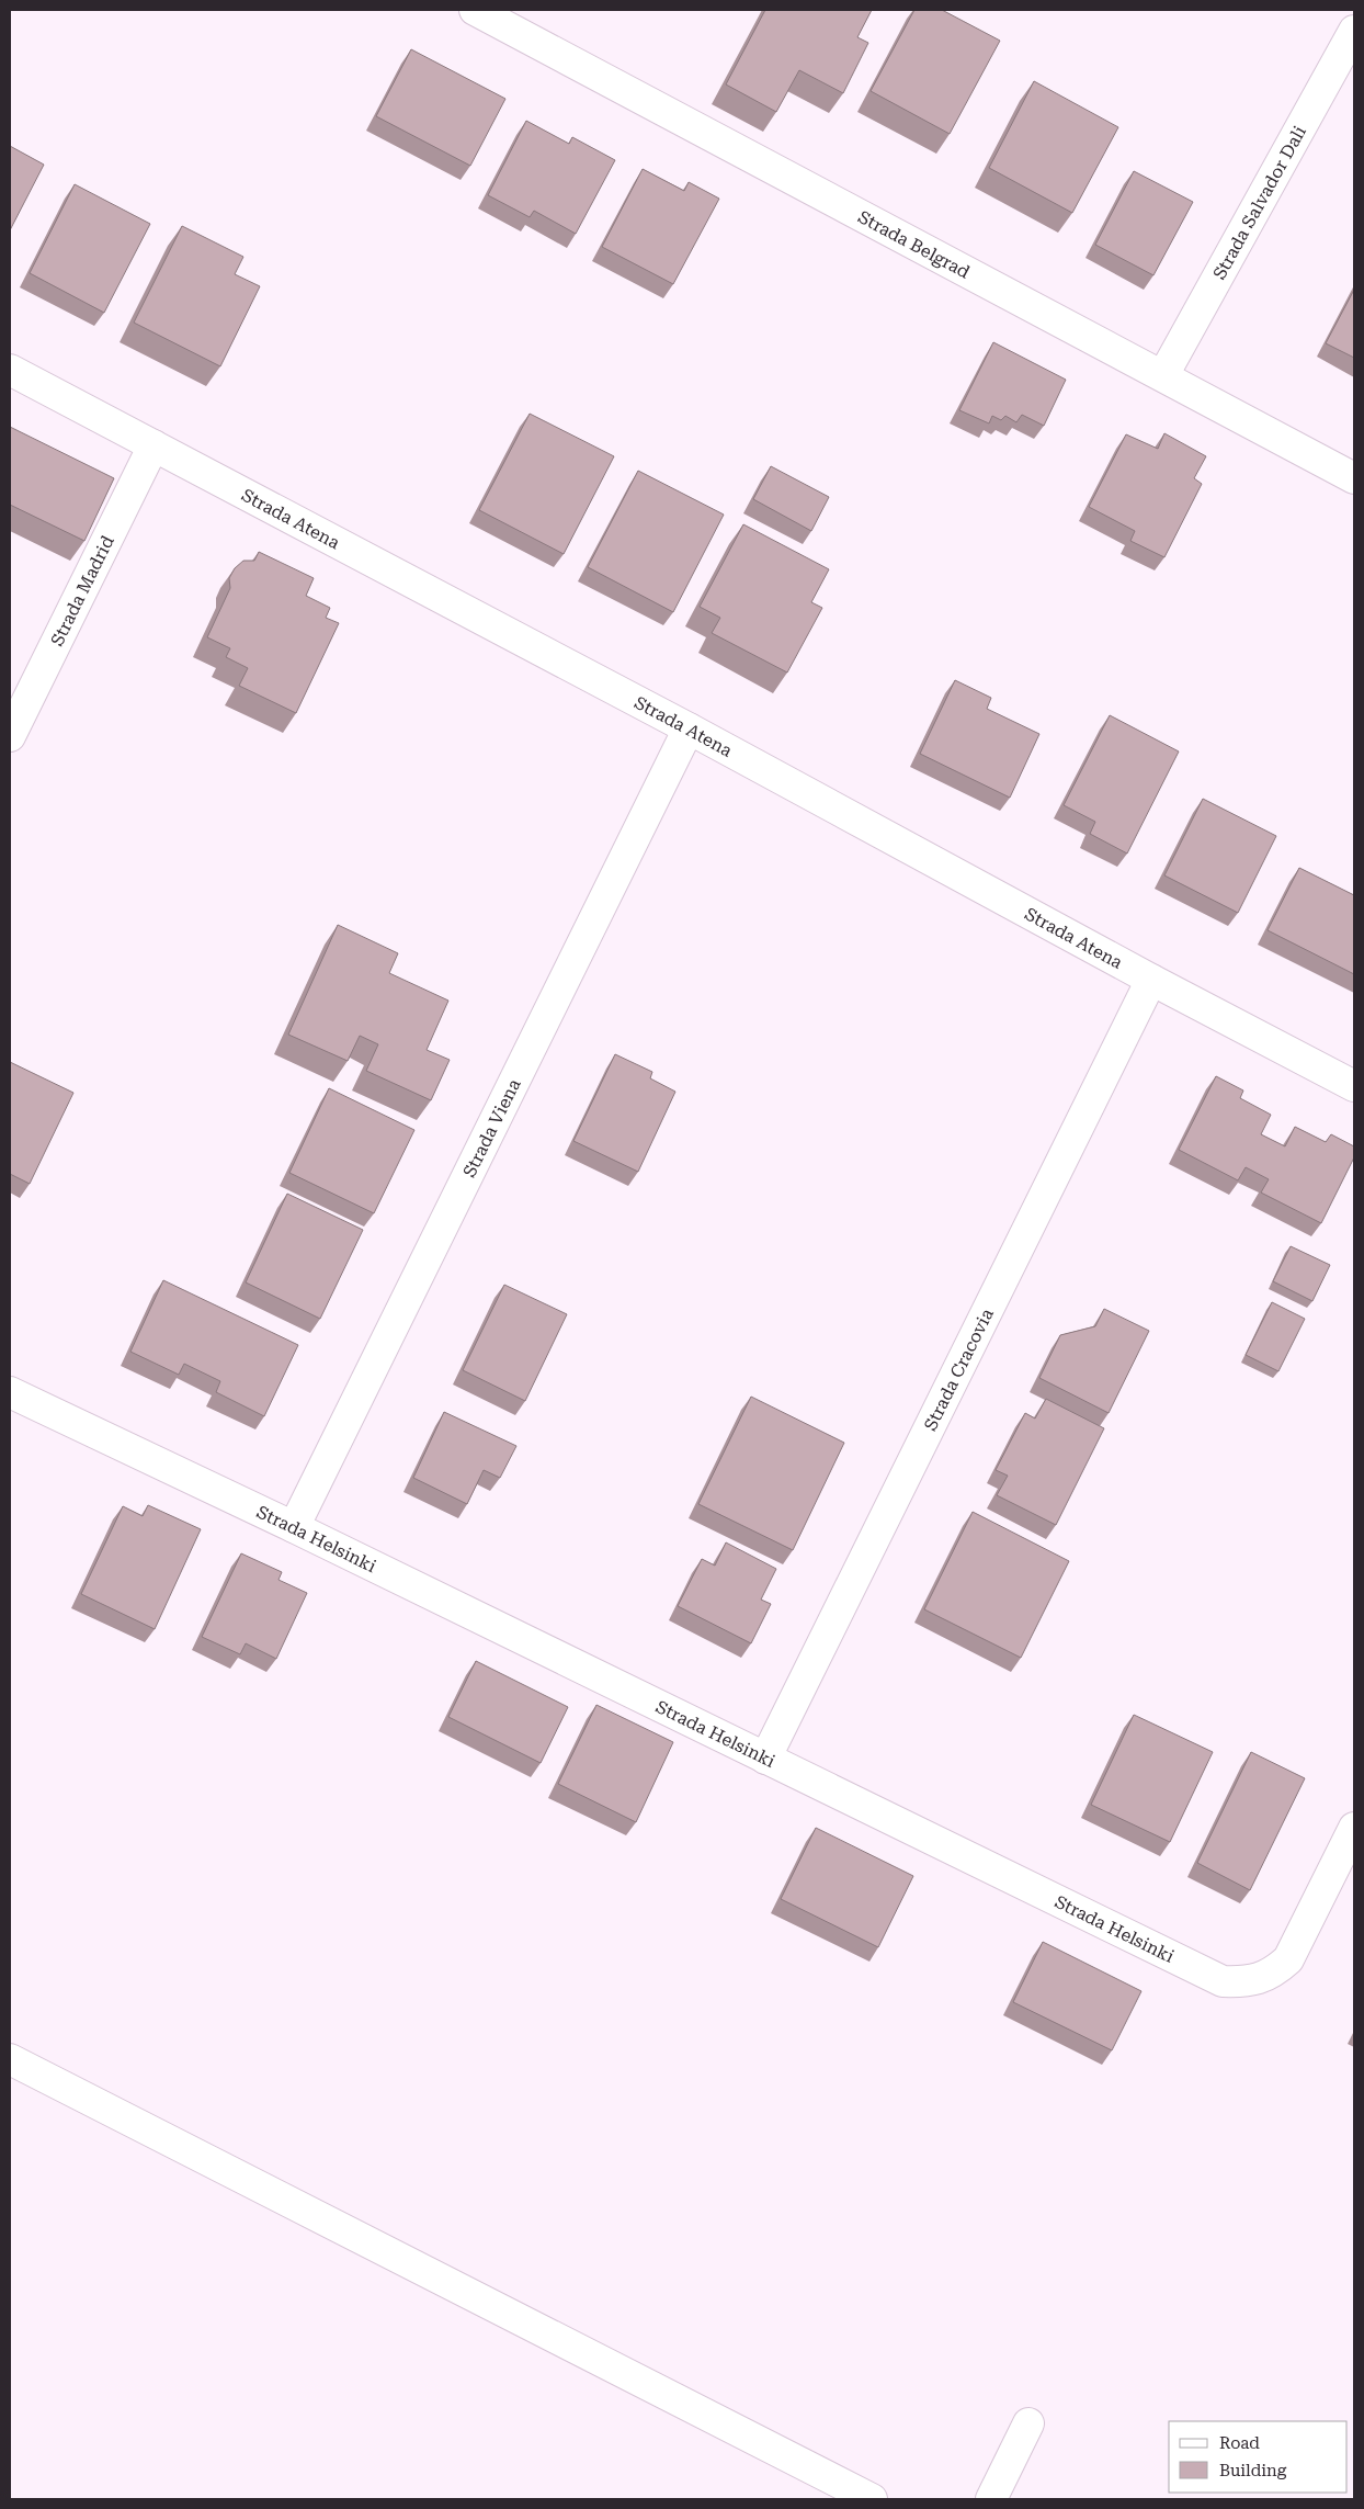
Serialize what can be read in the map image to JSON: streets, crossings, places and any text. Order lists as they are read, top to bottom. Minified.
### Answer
{"streets":{"street":["Strada Salvador Dali","Strada Belgrad","Strada Atena","Strada Madrid","Strada Viena","Strada Cracovia","Strada Helsinki"]},"crossings":[["Strada Salvador Dali","Strada Belgrad"],["Strada Atena","Strada Madrid"],["Strada Atena","Strada Viena"],["Strada Atena","Strada Cracovia"],["Strada Viena","Strada Helsinki"],["Strada Cracovia","Strada Helsinki"]],"legend":["Road","Building"]}
